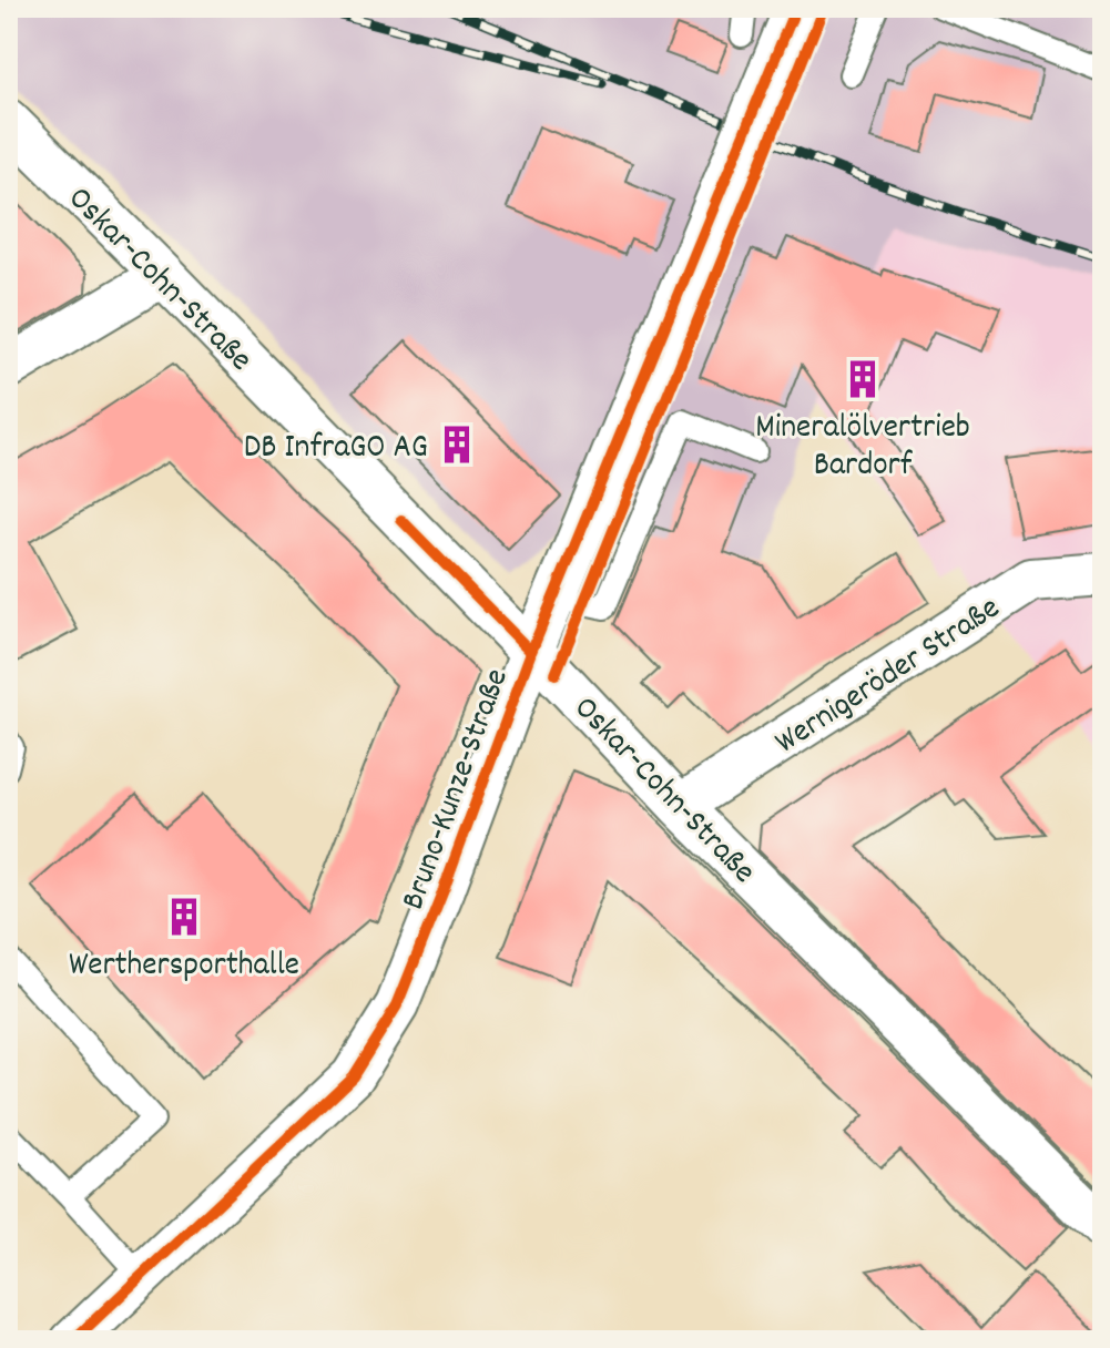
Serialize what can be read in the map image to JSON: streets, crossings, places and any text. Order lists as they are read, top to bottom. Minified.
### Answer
{"streets":{"street":["Oskar-Cohn-Straße","Wernigeröder Straße","Bruno-Kunze-Straße"]},"crossings":[["Oskar-Cohn-Straße","Wernigeröder Straße"],["Oskar-Cohn-Straße","Bruno-Kunze-Straße"]],"places":{"building":["Mineralölvertrieb Bardorf","DB InfraGO AG","Werthersporthalle"]}}
